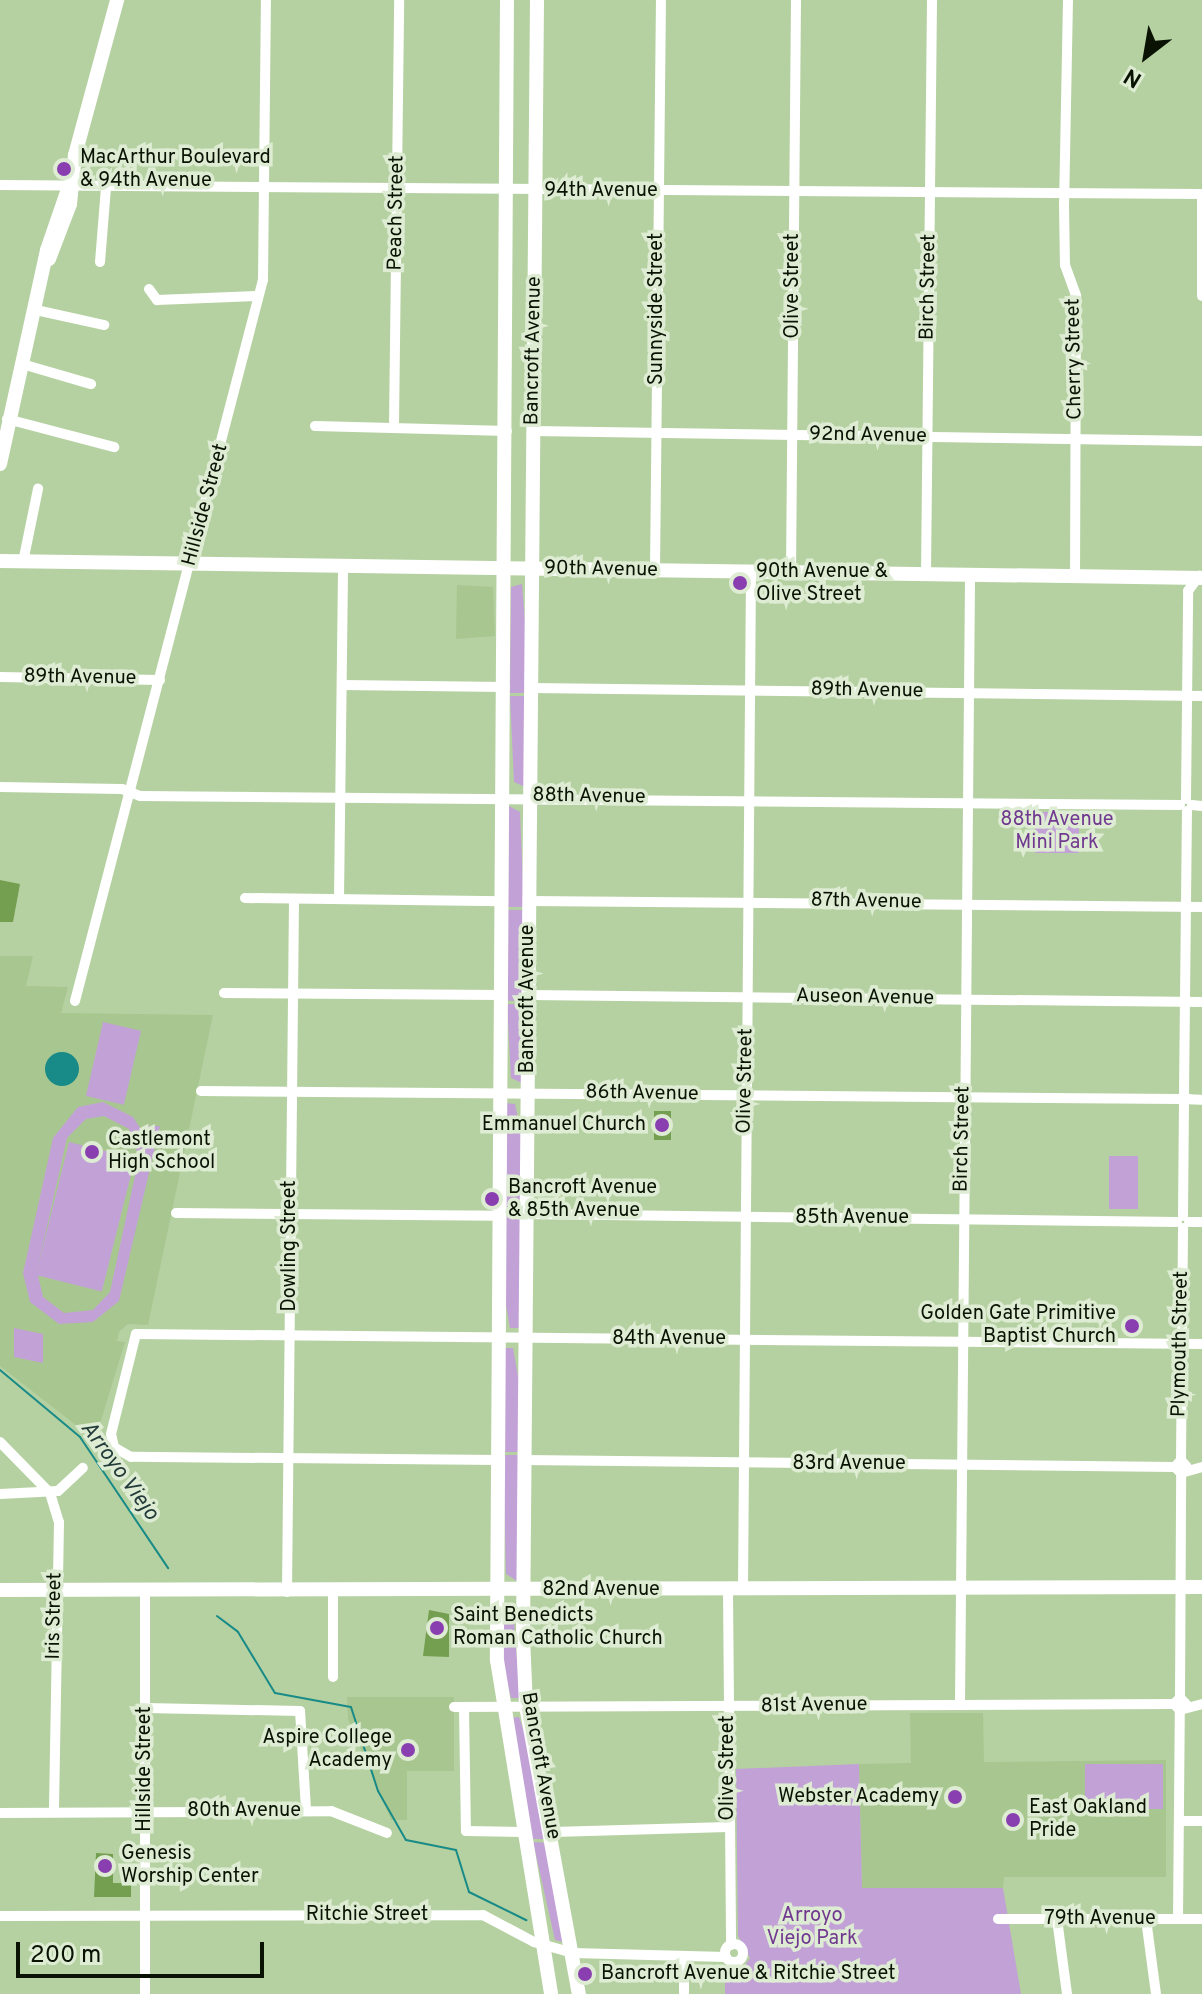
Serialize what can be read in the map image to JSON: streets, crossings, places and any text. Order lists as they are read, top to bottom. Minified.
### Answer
{"streets":{"main road":["Bancroft Avenue","90th Avenue","82nd Avenue"],"street":["94th Avenue","Peach Street","Olive Street","Birch Street","Sunnyside Street","Cherry Street","92nd Avenue","Hillside Street","89th Avenue","88th Avenue","87th Avenue","Auseon Avenue","86th Avenue","85th Avenue","Dowling Street","84th Avenue","Plymouth Street","83rd Avenue","Iris Street","81st Avenue","80th Avenue","Ritchie Street","79th Avenue"]},"crossings":[["94th Avenue","Peach Street"],["94th Avenue","Olive Street"],["94th Avenue","Birch Street"],["94th Avenue","Sunnyside Street"],["94th Avenue","Bancroft Avenue"],["94th Avenue","Cherry Street"],["94th Avenue","Hillside Street"],["Olive Street","92nd Avenue"],["Olive Street","90th Avenue"],["Olive Street","89th Avenue"],["Olive Street","88th Avenue"],["Olive Street","87th Avenue"],["Olive Street","Auseon Avenue"],["Olive Street","86th Avenue"],["Olive Street","85th Avenue"],["Olive Street","84th Avenue"],["Olive Street","83rd Avenue"],["Olive Street","82nd Avenue"],["Olive Street","81st Avenue"],["Birch Street","92nd Avenue"],["Birch Street","90th Avenue"],["Birch Street","89th Avenue"],["Birch Street","88th Avenue"],["Birch Street","87th Avenue"],["Birch Street","Auseon Avenue"],["Birch Street","86th Avenue"],["Birch Street","85th Avenue"],["Birch Street","84th Avenue"],["Birch Street","83rd Avenue"],["Birch Street","82nd Avenue"],["Birch Street","81st Avenue"],["Sunnyside Street","92nd Avenue"],["Sunnyside Street","90th Avenue"],["Bancroft Avenue","92nd Avenue"],["Bancroft Avenue","90th Avenue"],["Bancroft Avenue","89th Avenue"],["Bancroft Avenue","88th Avenue"],["Bancroft Avenue","87th Avenue"],["Bancroft Avenue","Auseon Avenue"],["Bancroft Avenue","86th Avenue"],["Bancroft Avenue","85th Avenue"],["Bancroft Avenue","84th Avenue"],["Bancroft Avenue","83rd Avenue"],["Bancroft Avenue","82nd Avenue"],["Bancroft Avenue","81st Avenue"],["Bancroft Avenue","Ritchie Street"],["Cherry Street","92nd Avenue"],["Cherry Street","90th Avenue"],["Hillside Street","90th Avenue"],["Hillside Street","89th Avenue"],["Hillside Street","88th Avenue"],["Hillside Street","82nd Avenue"],["Hillside Street","80th Avenue"],["Hillside Street","Ritchie Street"],["90th Avenue","Plymouth Street"],["89th Avenue","Plymouth Street"],["88th Avenue","Plymouth Street"],["87th Avenue","Plymouth Street"],["Auseon Avenue","Plymouth Street"],["86th Avenue","Dowling Street"],["86th Avenue","Plymouth Street"],["85th Avenue","Plymouth Street"],["Dowling Street","84th Avenue"],["Dowling Street","82nd Avenue"],["84th Avenue","Plymouth Street"],["Plymouth Street","83rd Avenue"],["Plymouth Street","82nd Avenue"],["Plymouth Street","81st Avenue"],["Plymouth Street","79th Avenue"],["82nd Avenue","Iris Street"],["Iris Street","80th Avenue"]],"water":["Arroyo Viejo"],"parks":["88th Avenue Mini Park","Arroyo Viejo Park"],"places":["MacArthur Boulevard & 94th Avenue","90th Avenue & Olive Street","Emmanuel Church","Castlemont High School","Bancroft Avenue & 85th Avenue","Golden Gate Primitive Baptist Church","Saint Benedicts Roman Catholic Church","Aspire College Academy","Webster Academy","East Oakland Pride","Genesis Worship Center","Bancroft Avenue & Ritchie Street"],"scale_bar":"200 m","north":"bottom left"}
